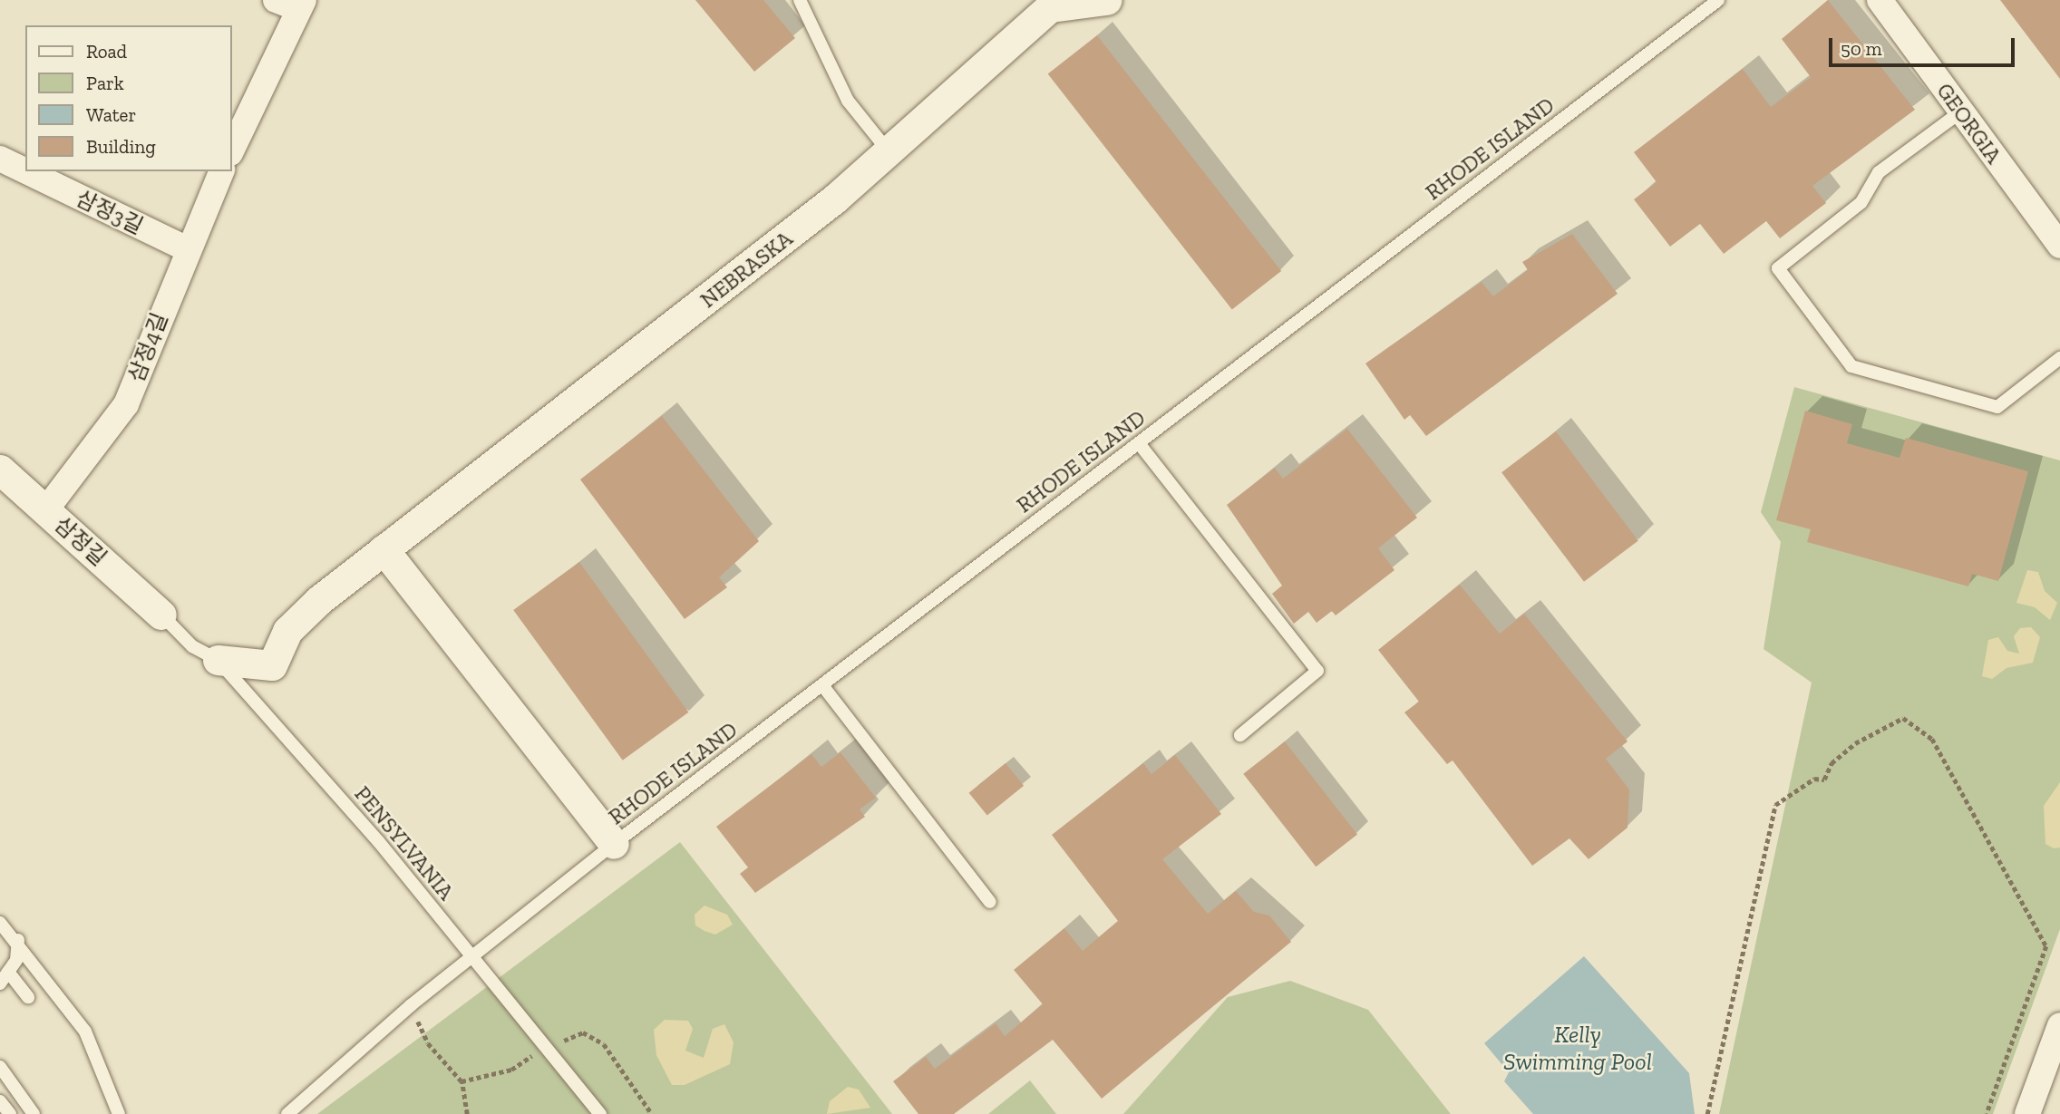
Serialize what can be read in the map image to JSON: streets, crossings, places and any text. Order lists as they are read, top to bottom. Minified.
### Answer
{"streets":{"street":["GEORGIA","삼정3길","NEBRASKA","삼정4길","삼정길"],"lane":["RHODE ISLAND","PENSYLVANIA"]},"crossings":[["RHODE ISLAND","PENSYLVANIA"],["삼정3길","삼정4길"],["NEBRASKA","PENSYLVANIA"],["삼정4길","삼정길"],["삼정길","PENSYLVANIA"]],"water":["Kelly Swimming Pool"],"legend":["Road","Park","Water","Building"],"scale_bar":"50 m"}
